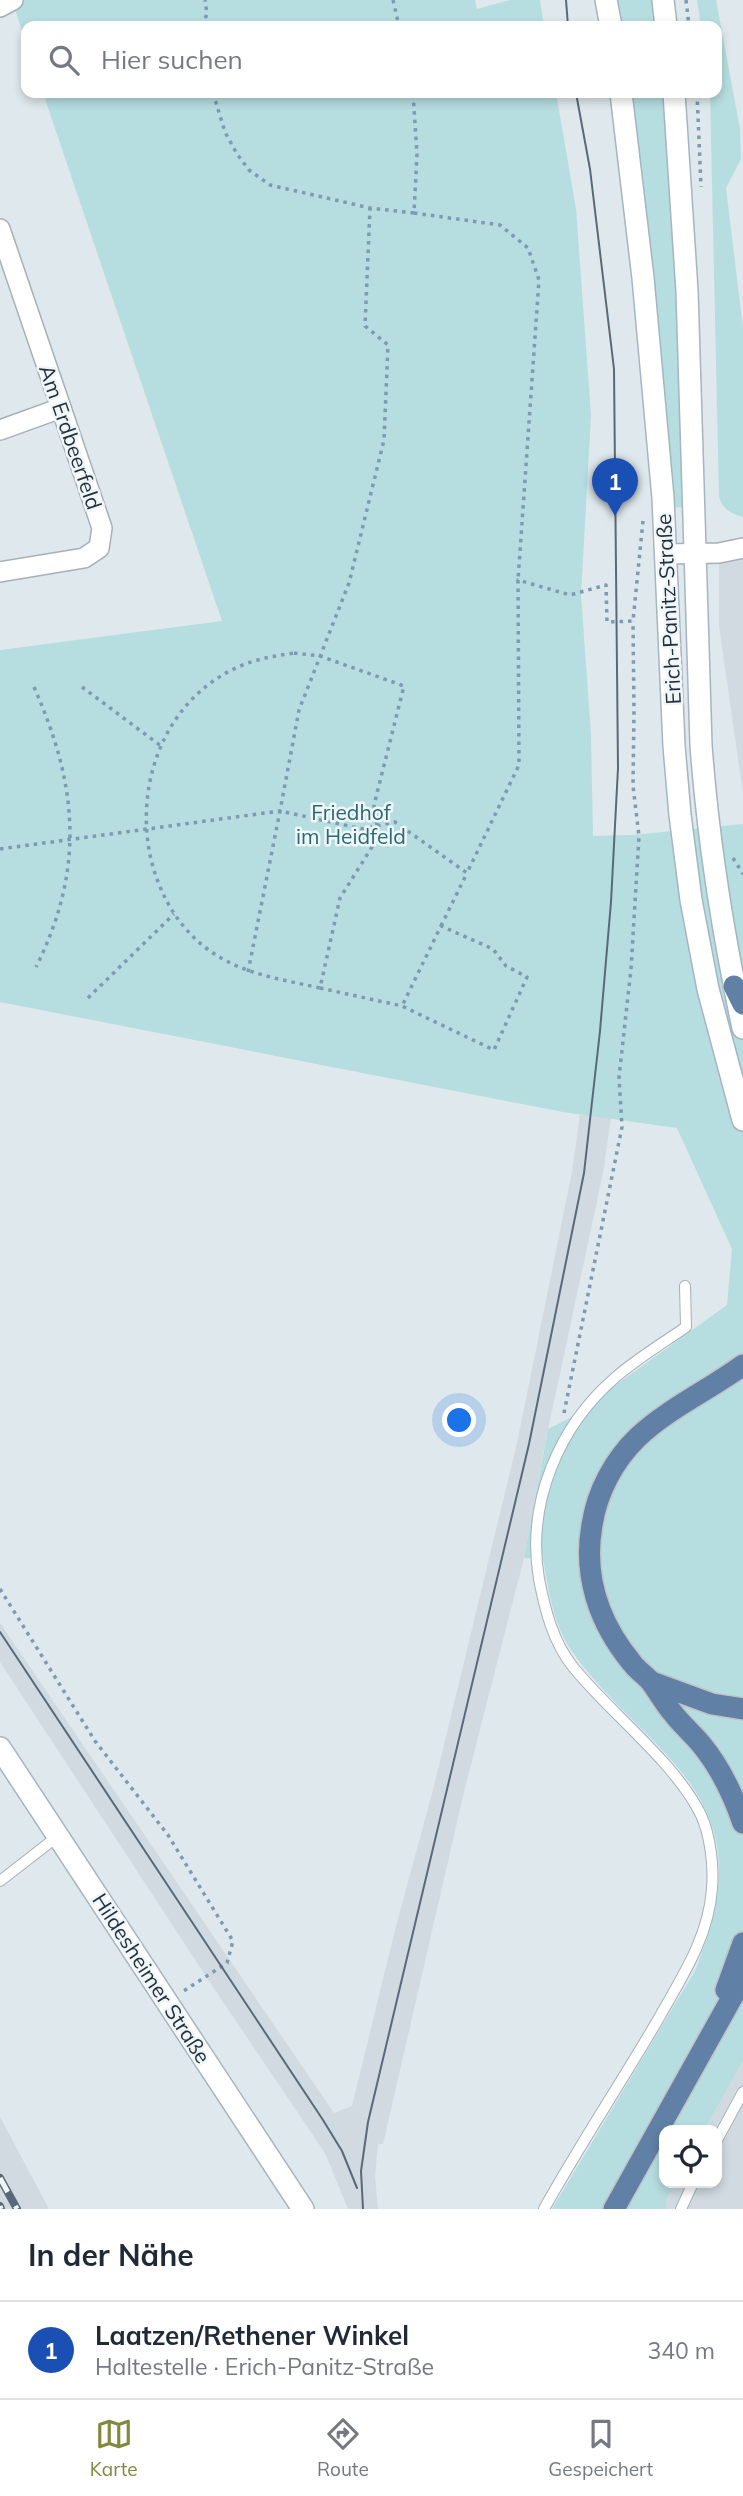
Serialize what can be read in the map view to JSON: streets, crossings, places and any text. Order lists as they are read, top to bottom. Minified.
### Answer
{"streets":{"main road":["Erich-Panitz-Straße","Hildesheimer Straße"],"street":["Am Erdbeerfeld"]},"parks":["Friedhof im Heidfeld"],"page":{"search":"Hier suchen","pins":"1","heading":"In der Nähe","list":[{"mark":"1","name":"Laatzen/Rethener Winkel","note":"Haltestelle · Erich-Panitz-Straße","value":"340 m"}],"nav":["Karte","Route","Gespeichert"]}}
